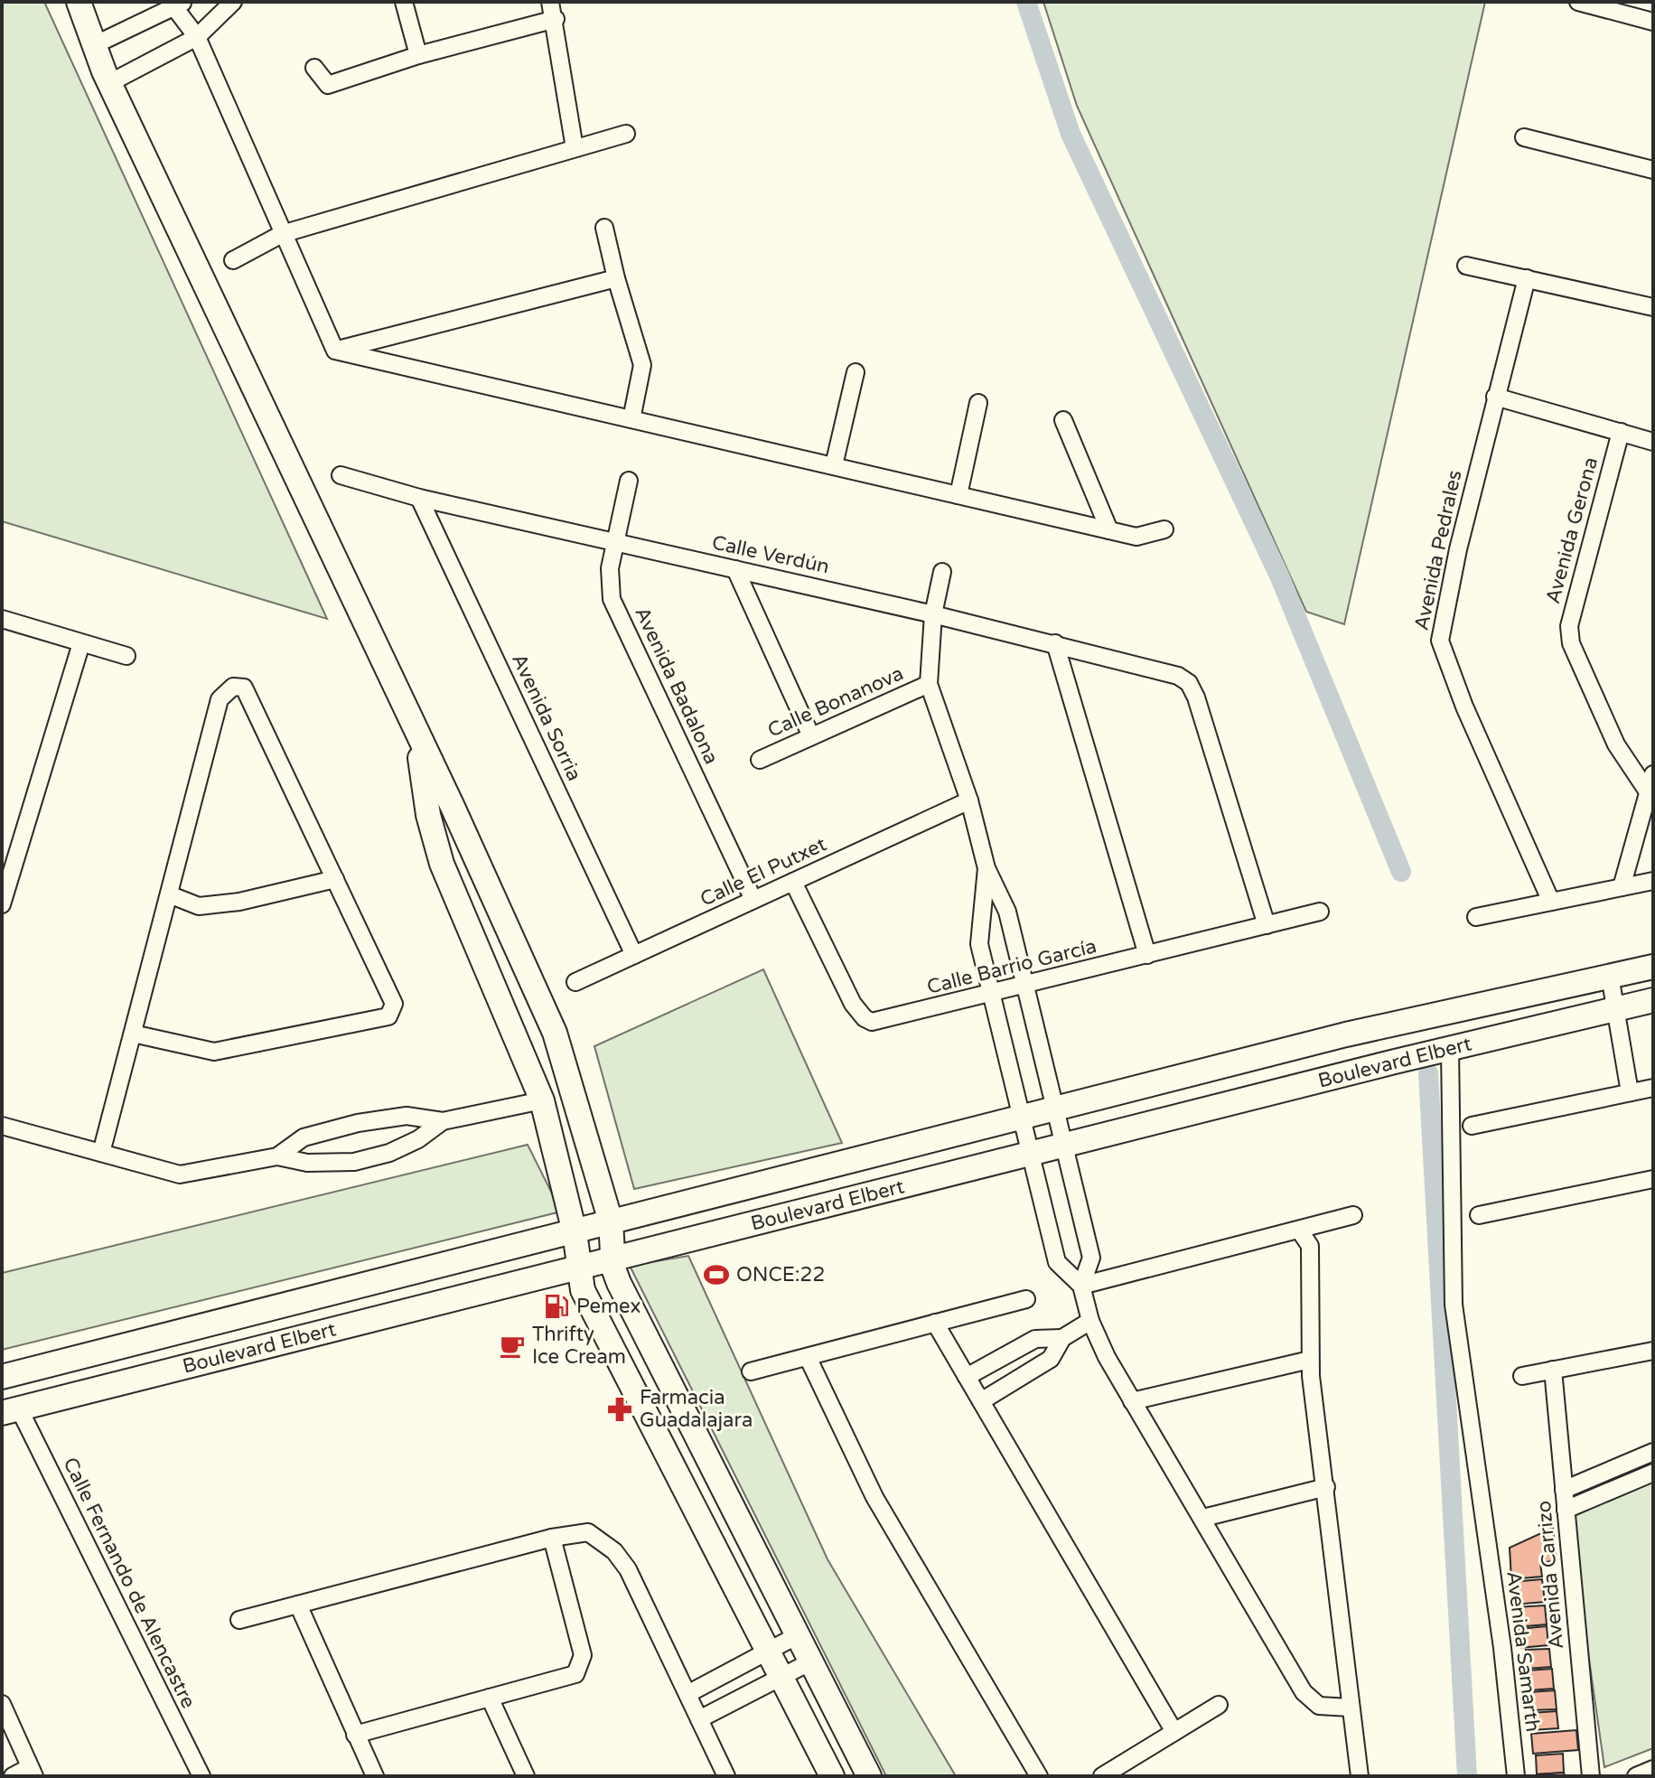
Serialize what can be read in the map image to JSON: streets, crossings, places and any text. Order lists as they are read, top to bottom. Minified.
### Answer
{"streets":{"street":["Avenida Gerona","Avenida Pedrales","Calle Verdún","Avenida Badalona","Calle Bonanova","Avenida Sorria","Calle El Putxet","Calle Barrio García","Boulevard Elbert","Avenida Carrizo","Calle Fernando de Alencastre","Avenida Samarth"]},"crossings":[["Calle Verdún","Avenida Badalona"],["Calle Verdún","Avenida Sorria"],["Calle Verdún","Calle Barrio García"],["Avenida Badalona","Calle El Putxet"],["Avenida Sorria","Calle El Putxet"],["Calle El Putxet","Calle Barrio García"],["Boulevard Elbert","Calle Fernando de Alencastre"],["Boulevard Elbert","Avenida Samarth"]],"places":{"sports":["ONCE:22"],"fuel station":["Pemex"],"cafe":["Thrifty Ice Cream"],"pharmacy":["Farmacia Guadalajara"]}}
